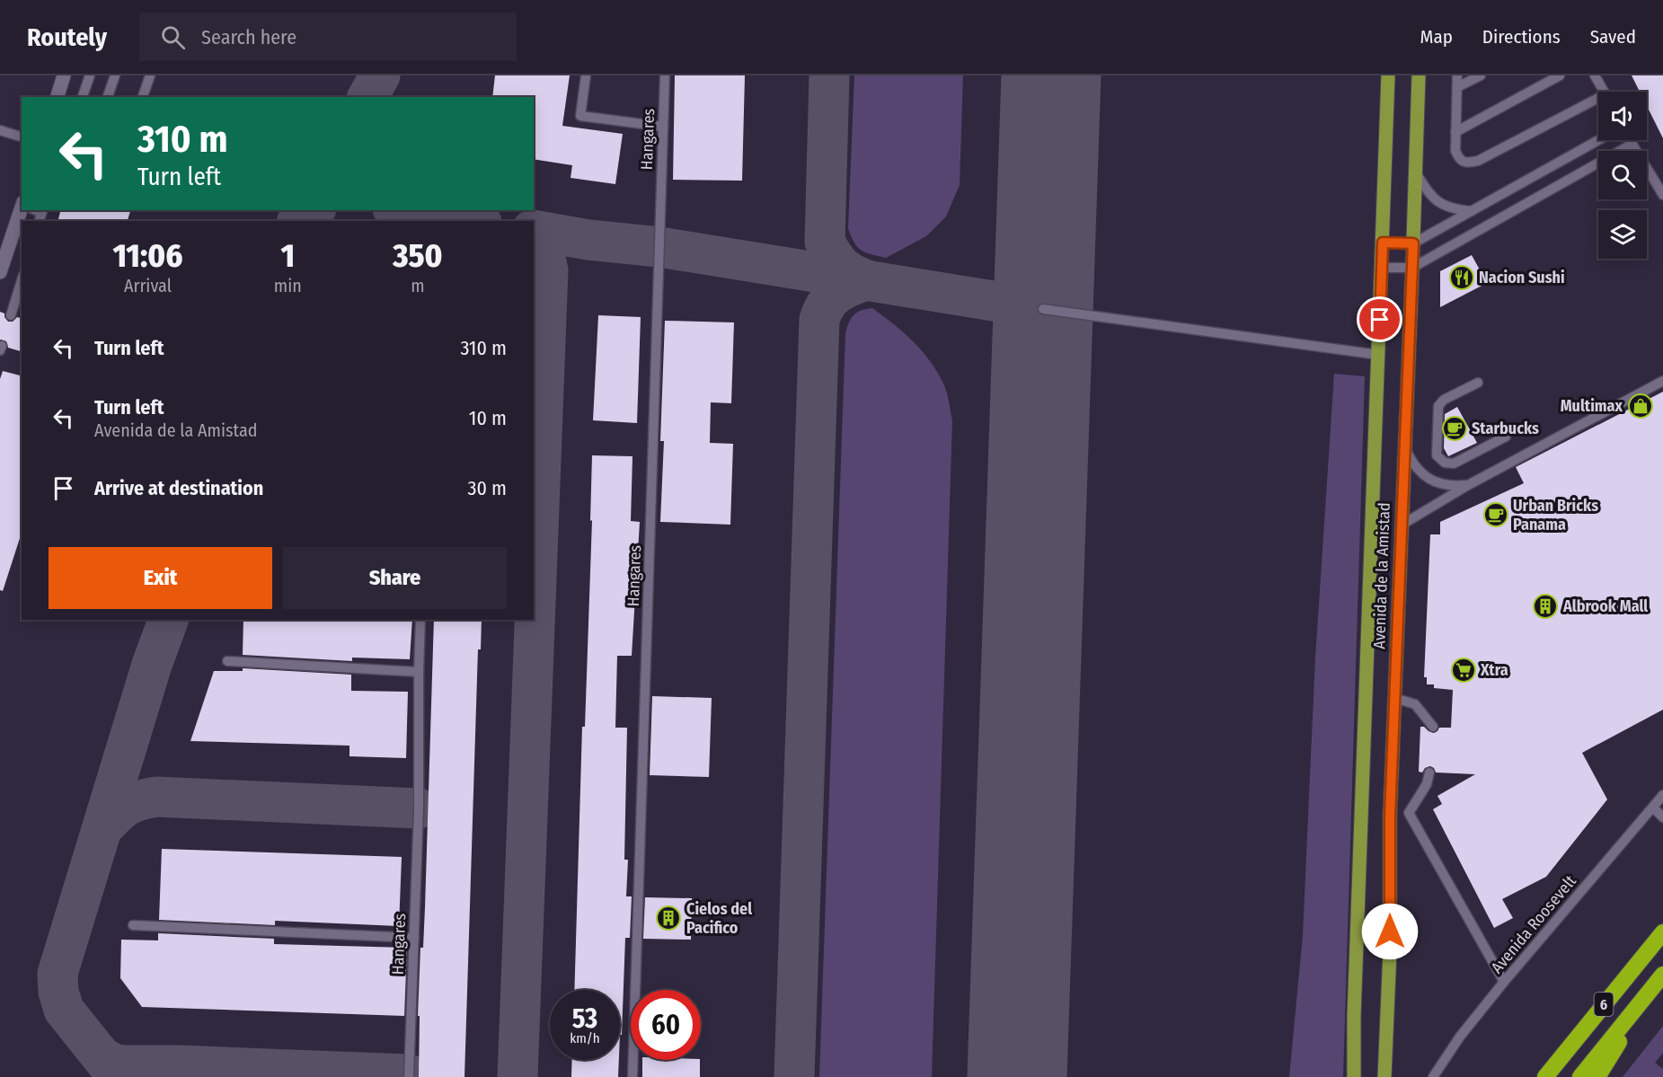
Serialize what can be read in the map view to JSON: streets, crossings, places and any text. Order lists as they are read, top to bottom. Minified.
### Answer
{"streets":{"highway":["6"],"main road":["Avenida de la Amistad"],"lane":["Hangares","Avenida Roosevelt"]},"places":{"restaurant":["Nacion Sushi"],"shop":["Multimax"],"cafe":["Starbucks","Urban Bricks Panama"],"building":["Albrook Mall","Cielos del Pacifico"],"supermarket":["Xtra"]},"page":{"header":"Routely","search":"Search here","nav":["Map","Directions","Saved"],"turn":["310 m","Turn left"],"eta":["11:06","Arrival","1","min","350","m"],"list":[{"name":"Turn left","value":"310 m"},{"name":"Turn left","note":"Avenida de la Amistad","value":"10 m"},{"name":"Arrive at destination","value":"30 m"}],"buttons":["Exit","Share"],"speed":"53 km/h","limit":"60"}}
